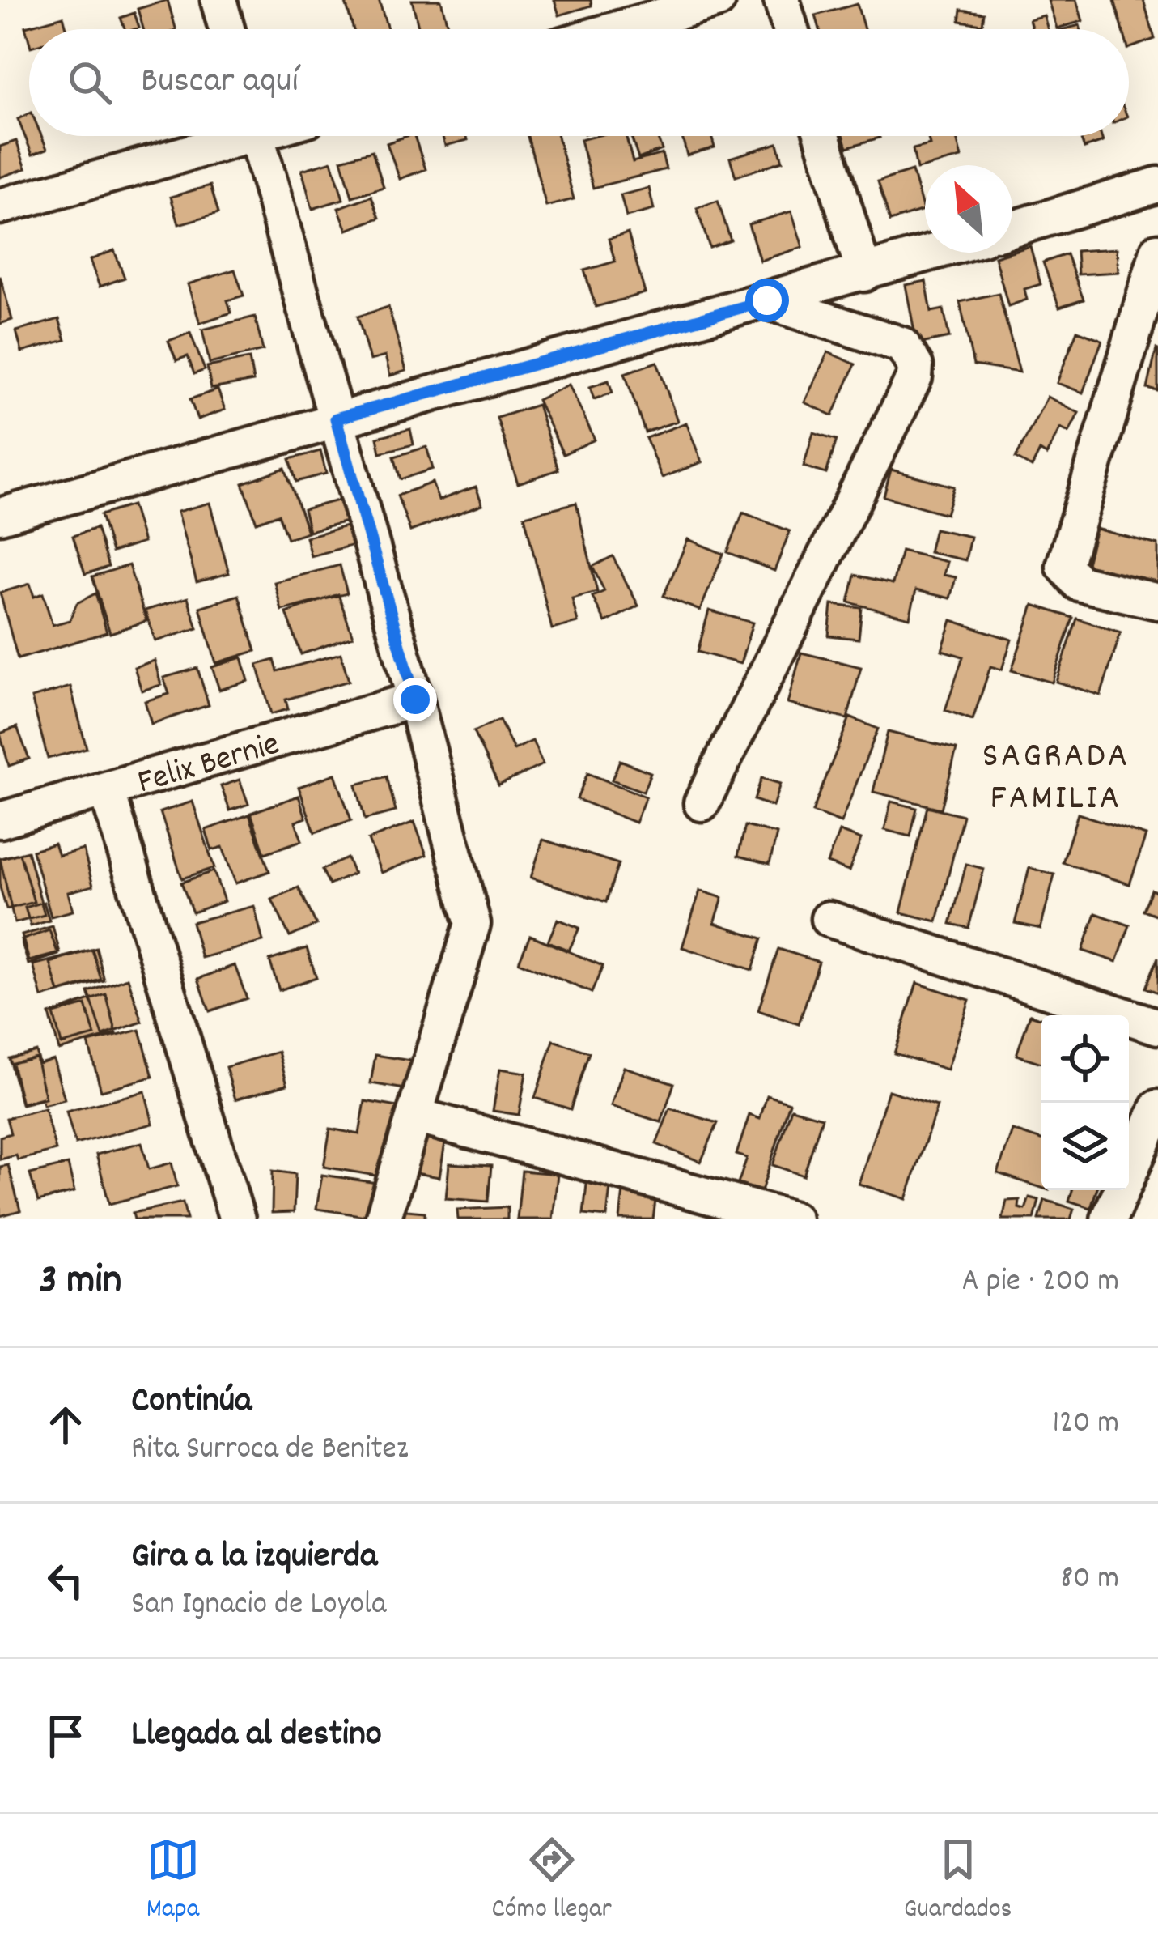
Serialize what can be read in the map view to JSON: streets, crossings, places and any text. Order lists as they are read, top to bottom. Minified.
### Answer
{"streets":{"street":["Felix Bernie"]},"districts":["SAGRADA FAMILIA"],"north":"top left","page":{"search":"Buscar aquí","heading":["3 min","A pie · 200 m"],"list":[["Continúa","Rita Surroca de Benitez","120 m"],["Gira a la izquierda","San Ignacio de Loyola","80 m"],"Llegada al destino"],"nav":["Mapa","Cómo llegar","Guardados"]}}
